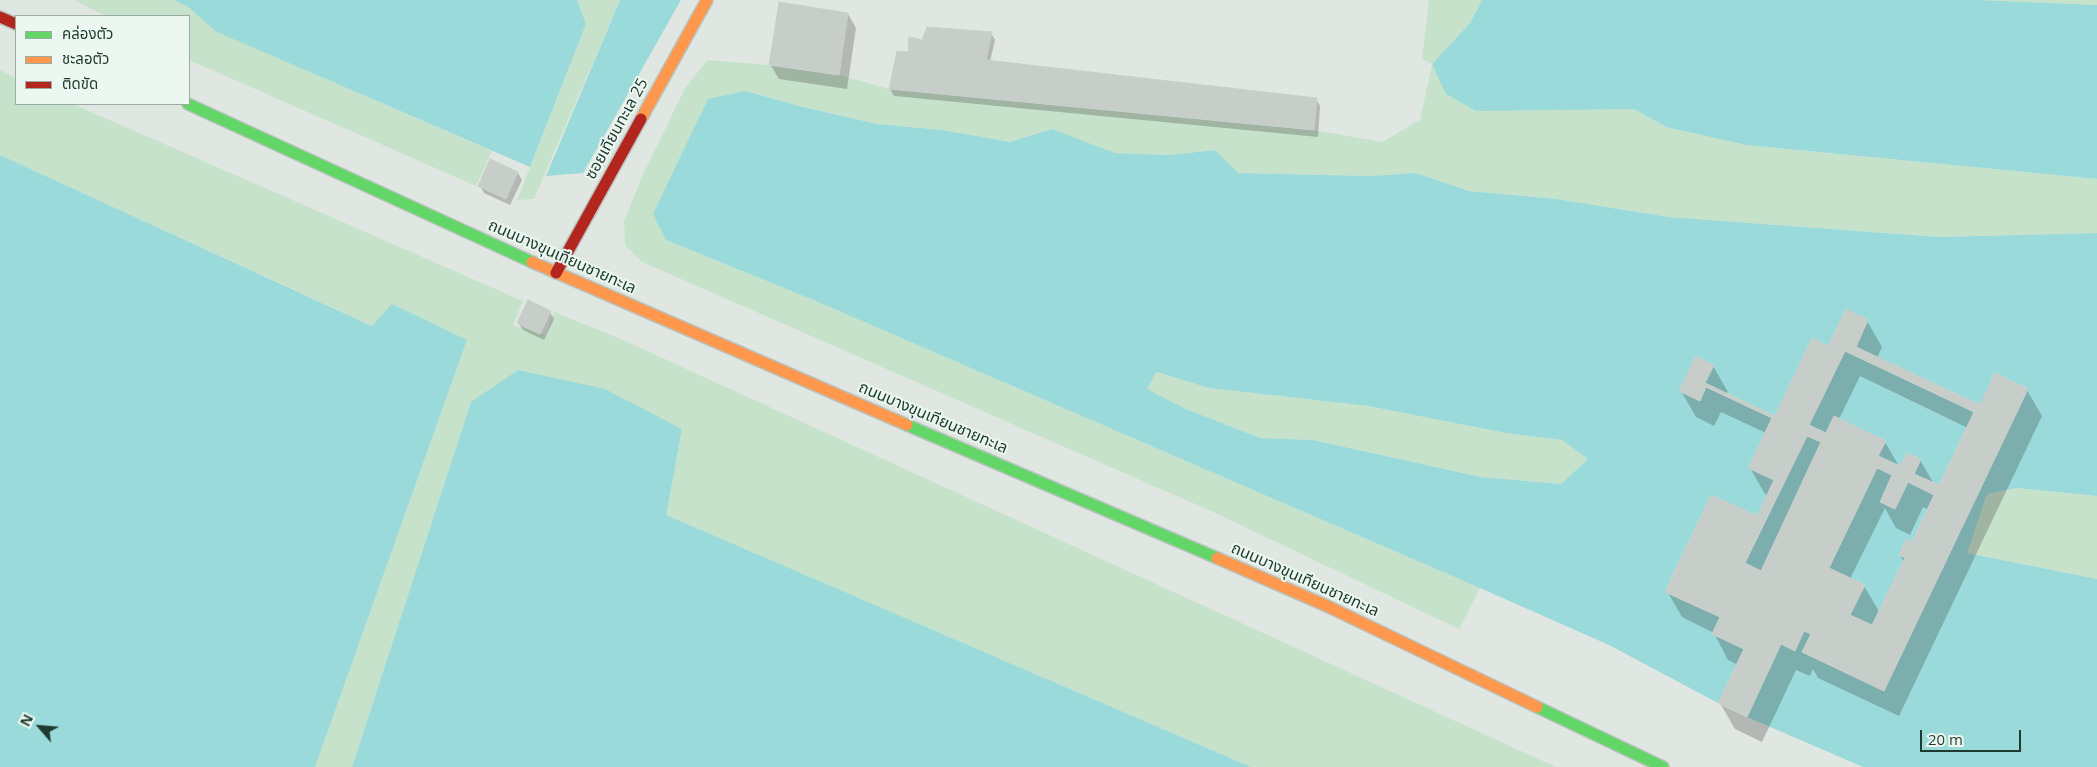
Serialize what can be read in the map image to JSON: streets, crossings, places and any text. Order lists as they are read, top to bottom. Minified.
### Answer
{"streets":{"main road":["ซอยเทียนทะเล 25","ถนนบางขุนเทียนชายทะเล"]},"crossings":[["ซอยเทียนทะเล 25","ถนนบางขุนเทียนชายทะเล"]],"legend":["คล่องตัว","ชะลอตัว","ติดขัด"],"scale_bar":"20 m","north":"top left"}
